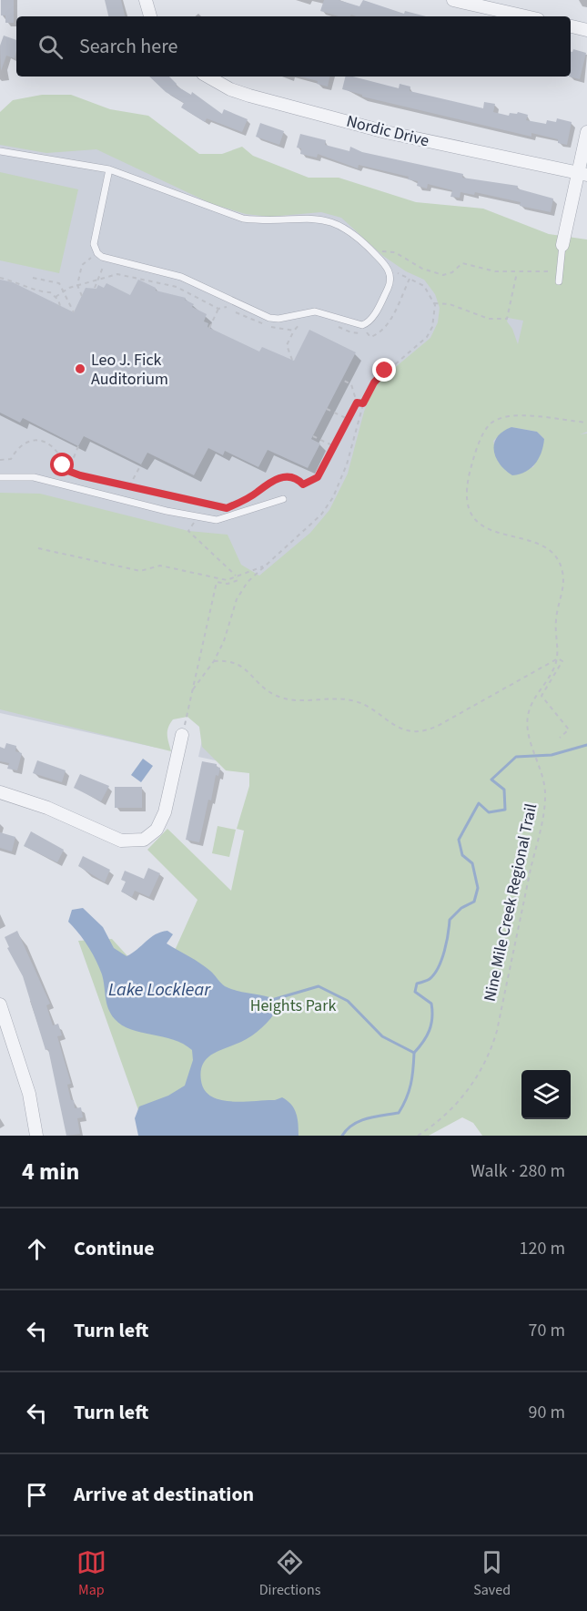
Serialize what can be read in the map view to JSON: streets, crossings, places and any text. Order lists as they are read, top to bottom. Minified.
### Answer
{"streets":{"street":["Nordic Drive"],"path":["Nine Mile Creek Regional Trail"]},"water":["Lake Locklear"],"parks":["Heights Park"],"places":["Leo J. Fick Auditorium"],"page":{"search":"Search here","heading":["4 min","Walk · 280 m"],"list":[["Continue","120 m"],["Turn left","70 m"],["Turn left","90 m"],"Arrive at destination"],"nav":["Map","Directions","Saved"]}}
